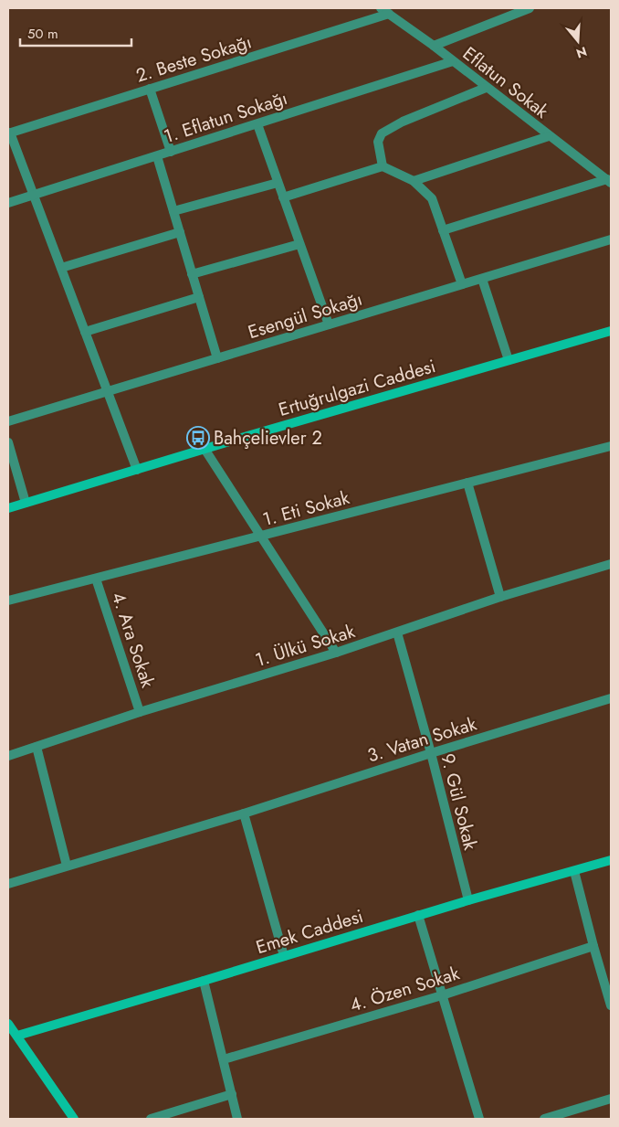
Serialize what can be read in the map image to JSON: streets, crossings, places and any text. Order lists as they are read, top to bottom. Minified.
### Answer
{"streets":{"main road":["Ertuğrulgazi Caddesi","Emek Caddesi"],"street":["2. Beste Sokağı","Eflatun Sokak","1. Eflatun Sokağı","Esengül Sokağı","1. Eti Sokak","4. Ara Sokak","1. Ülkü Sokak","3. Vatan Sokak","9. Gül Sokak","4. Özen Sokak"]},"crossings":[["2. Beste Sokağı","Eflatun Sokak"],["Eflatun Sokak","1. Eflatun Sokağı"],["1. Eti Sokak","4. Ara Sokak"],["4. Ara Sokak","1. Ülkü Sokak"],["1. Ülkü Sokak","9. Gül Sokak"],["3. Vatan Sokak","9. Gül Sokak"],["9. Gül Sokak","Emek Caddesi"]],"places":{"bus stop":["Bahçelievler 2"]},"scale_bar":"50 m","north":"bottom"}
